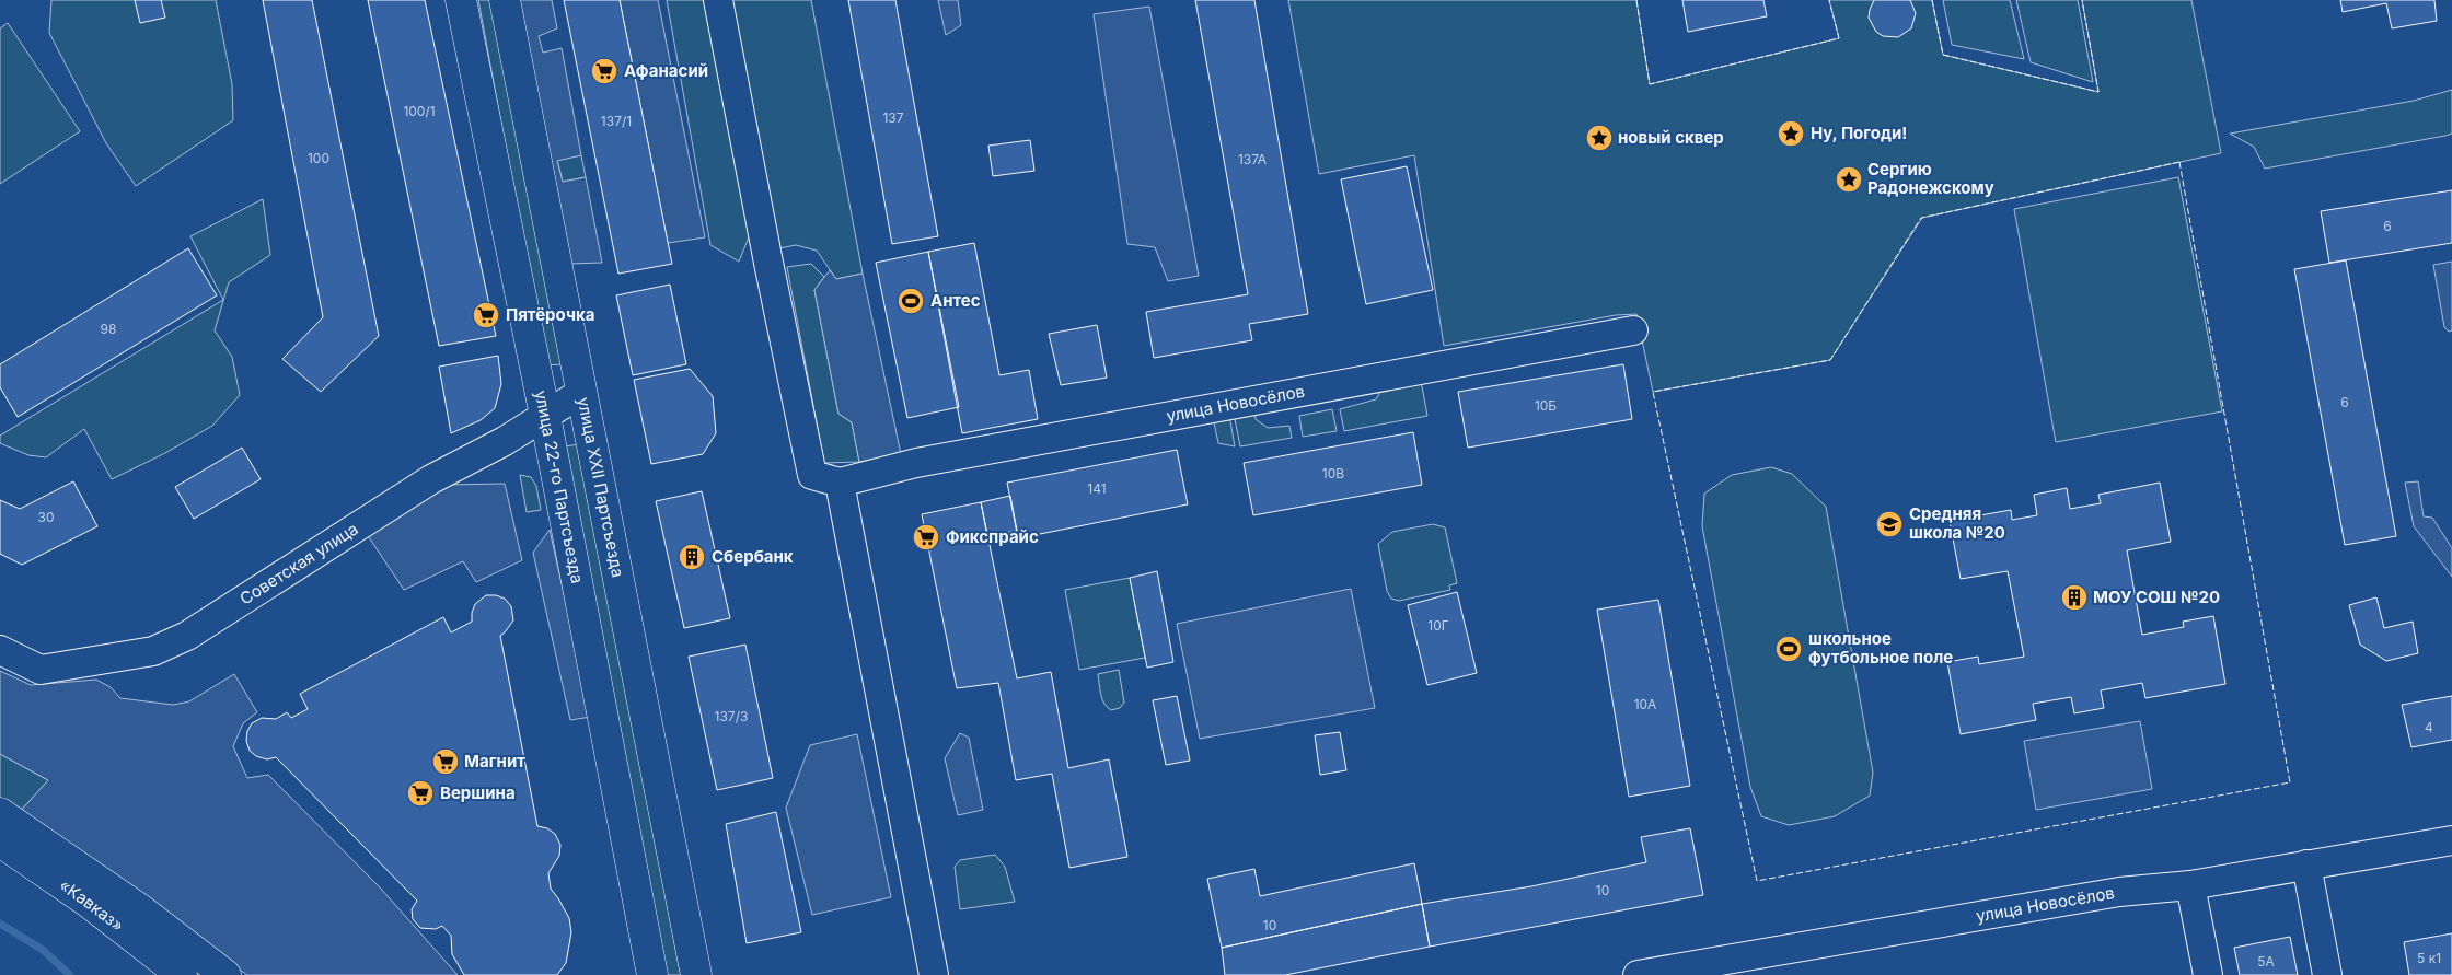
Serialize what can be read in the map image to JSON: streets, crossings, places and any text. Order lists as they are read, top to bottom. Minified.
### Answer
{"streets":{"main road":["улица 22-го Партсъезда","улица XXII Партсъезда","«Кавказ»"],"street":["улица Новосёлов","Советская улица"]},"crossings":[["улица 22-го Партсъезда","Советская улица"],["улица XXII Партсъезда","Советская улица"]],"places":{"supermarket":["Афанасий","Пятёрочка","Фикспрайс","Магнит","Вершина"],"place":["Ну, Погоди!","новый сквер","Сергию Радонежскому"],"sports":["Антес","школьное футбольное поле"],"school or university":["Средняя школа №20"],"building":["Сбербанк","МОУ СОШ №20"]},"house_numbers":["100/1","137","137/1","100","137А","6","98","6","10Б","10В","141","30","10Г","10А","137/3","4","10","10","5 к1","5А"]}
